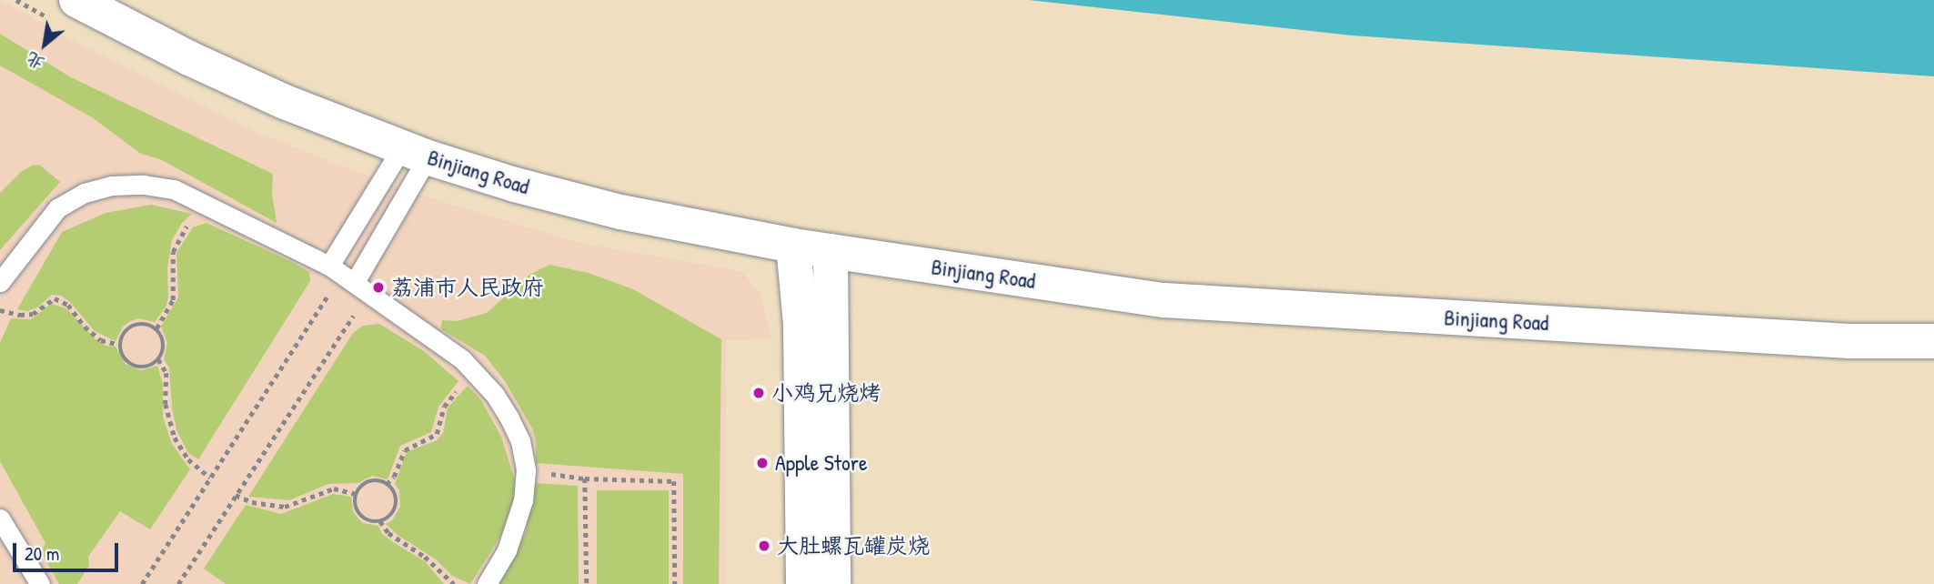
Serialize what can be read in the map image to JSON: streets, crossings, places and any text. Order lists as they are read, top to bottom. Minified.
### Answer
{"streets":{"main road":["Binjiang Road"]},"places":["荔浦市人民政府","小鸡兄烧烤","Apple Store","大肚螺瓦罐炭烧"],"scale_bar":"20 m","north":"bottom left"}
